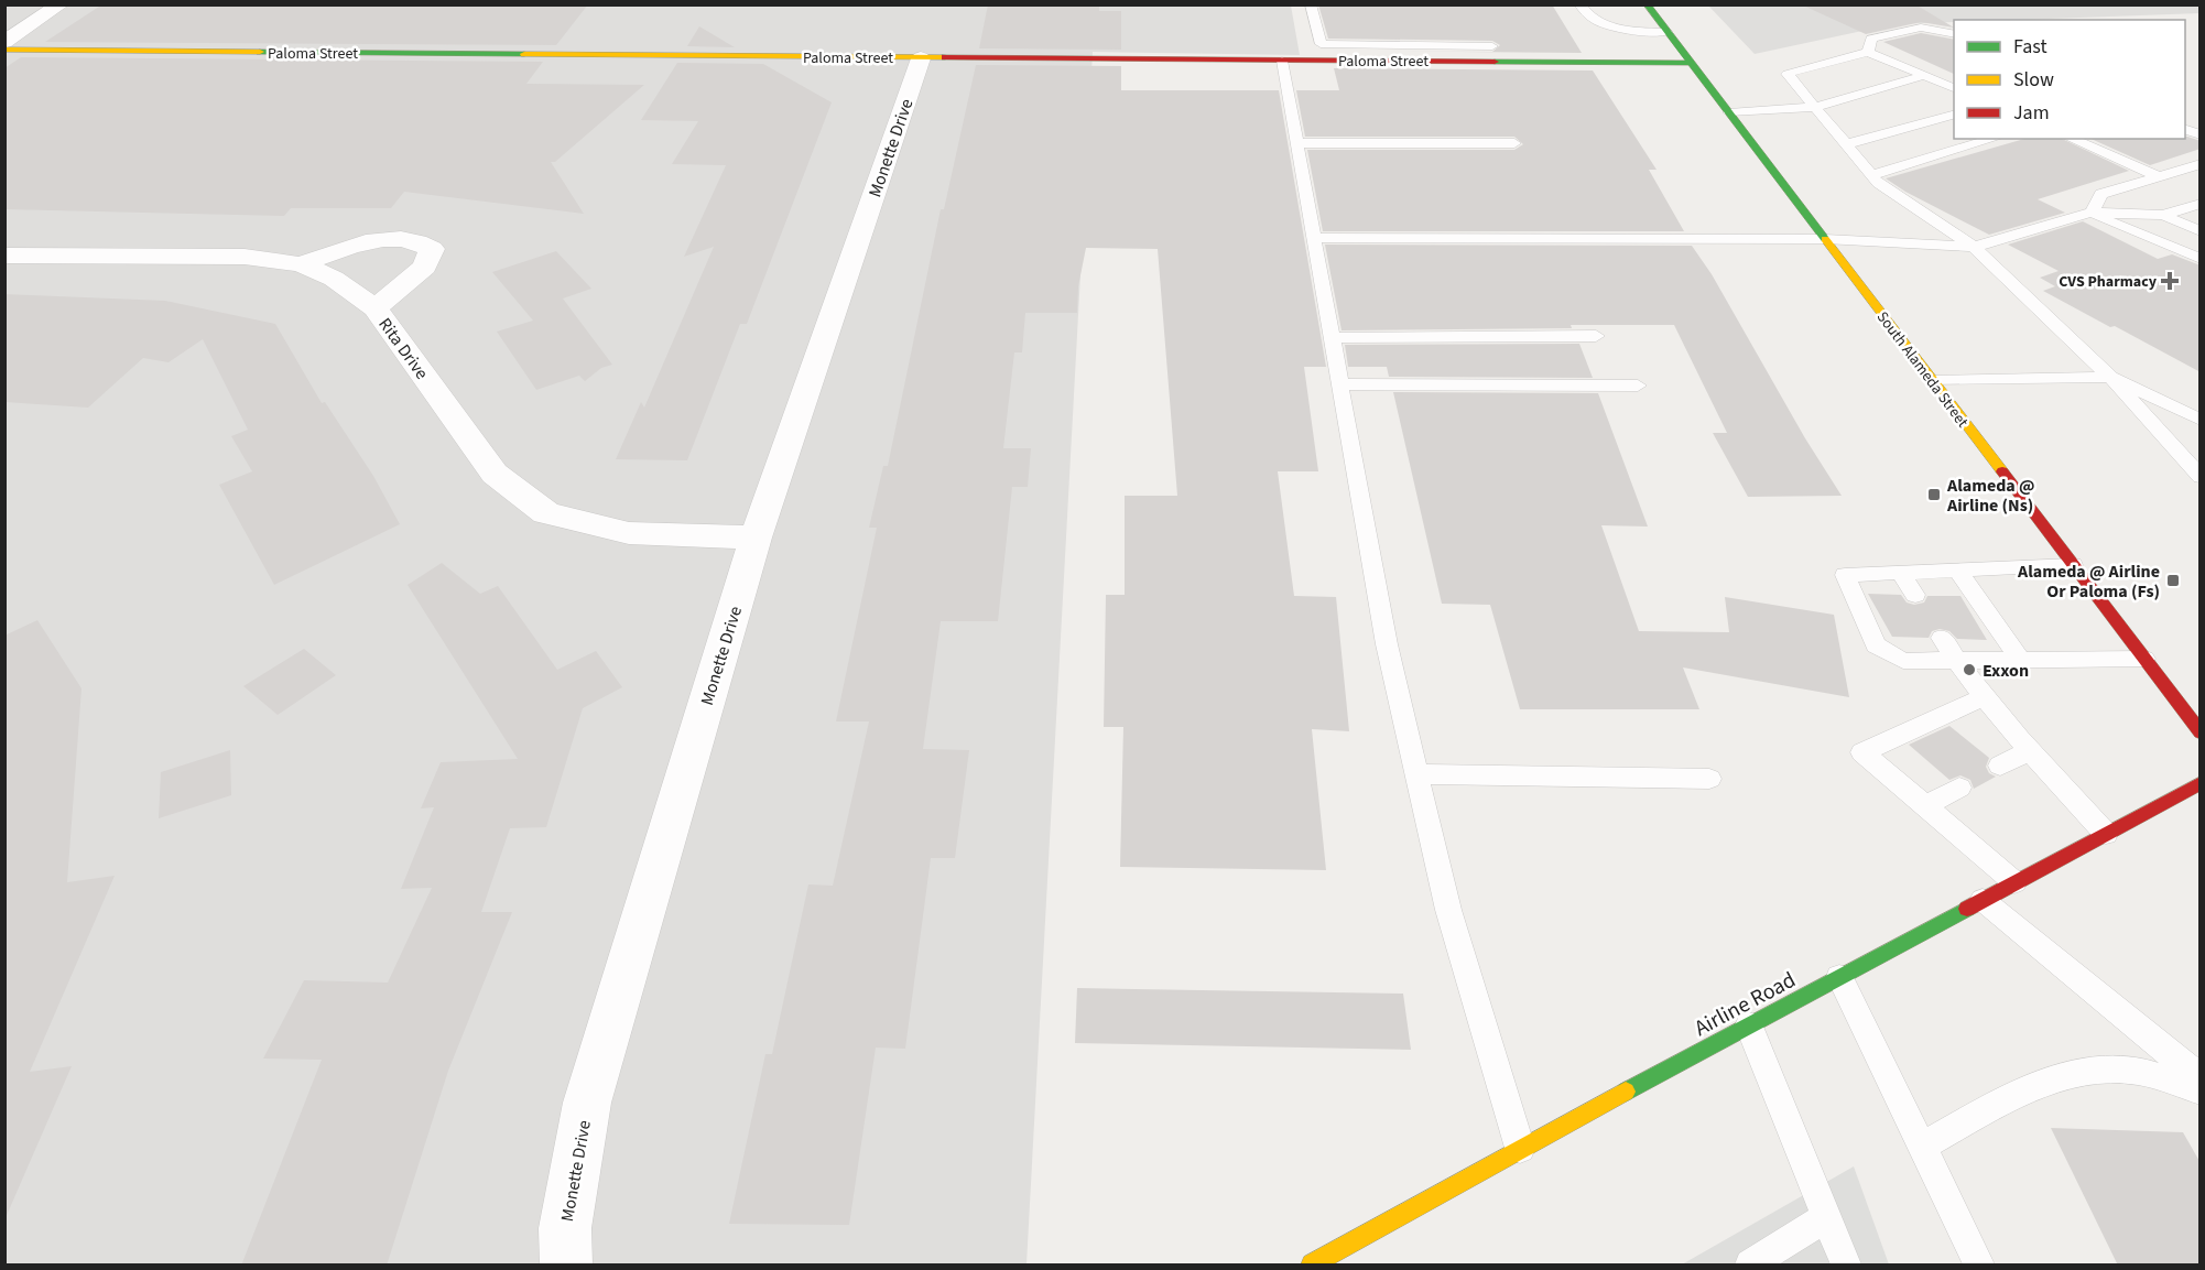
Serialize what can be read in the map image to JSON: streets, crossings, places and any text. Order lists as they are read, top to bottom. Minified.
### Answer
{"streets":{"street":["Paloma Street","Monette Drive","Rita Drive","South Alameda Street","Airline Road"]},"crossings":[["Paloma Street","Monette Drive"],["Paloma Street","South Alameda Street"],["Monette Drive","Rita Drive"]],"places":{"health":["CVS Pharmacy"],"transit":["Alameda @ Airline (Ns)","Alameda @ Airline Or Paloma (Fs)"],"other":["Exxon"]},"legend":["Fast","Slow","Jam"]}
